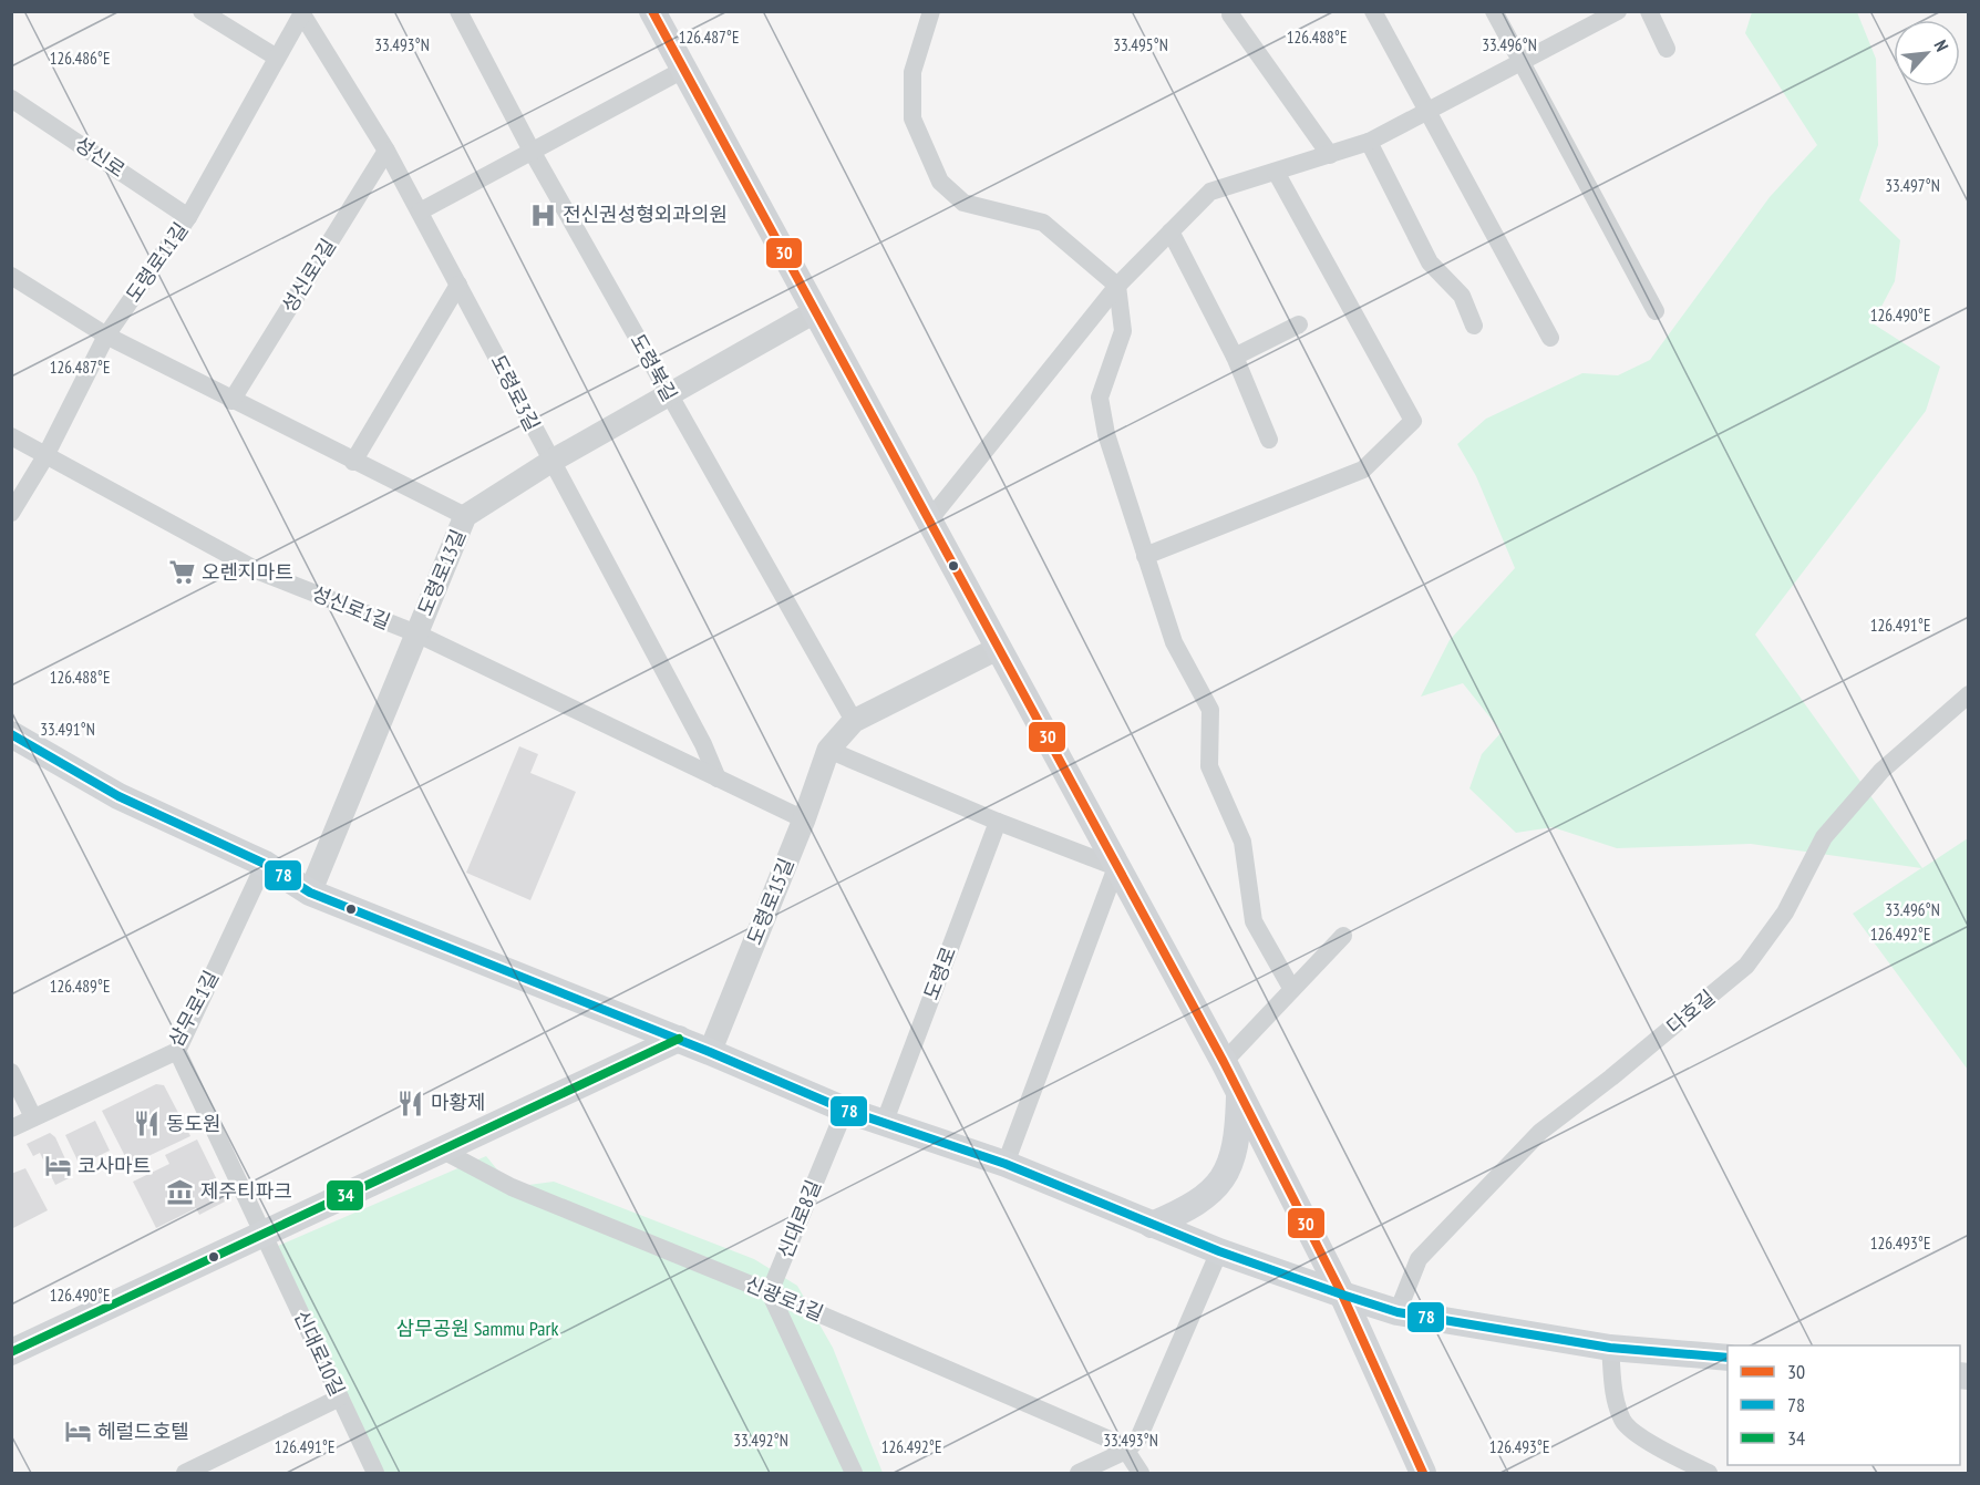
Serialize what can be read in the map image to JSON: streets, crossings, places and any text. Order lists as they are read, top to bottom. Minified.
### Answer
{"streets":{"street":["성신로","도령로11길","성신로2길","도령북길","도령로3길","도령로13길","성신로1길","도령로15길","도령로","삼무로1길","다호길","신대로8길","신광로1길","신대로10길"]},"crossings":[["성신로","도령로11길"],["도령로11길","도령로3길"],["도령로11길","성신로1길"],["성신로2길","도령로3길"],["도령북길","도령로13길"],["도령북길","도령로15길"],["도령로3길","도령로13길"],["도령로3길","성신로1길"],["도령로13길","성신로1길"],["성신로1길","도령로15길"],["삼무로1길","신대로10길"],["신대로8길","신광로1길"]],"parks":["삼무공원 Sammu Park"],"places":{"hospital":["전신권성형외과의원"],"supermarket":["오렌지마트"],"restaurant":["마황제","동도원"],"hotel":["코사마트","헤럴드호텔"],"museum":["제주티파크"]},"lines":["transit line 30","transit line 78","transit line 34"],"legend":["30","78","34"],"north":"top right","coordinates":["126.487°E","126.488°E","33.493°N","33.495°N","33.496°N","126.486°E","33.497°N","126.490°E","126.491°E","33.491°N","126.492°E","126.489°E","126.493°E","33.492°N"]}
